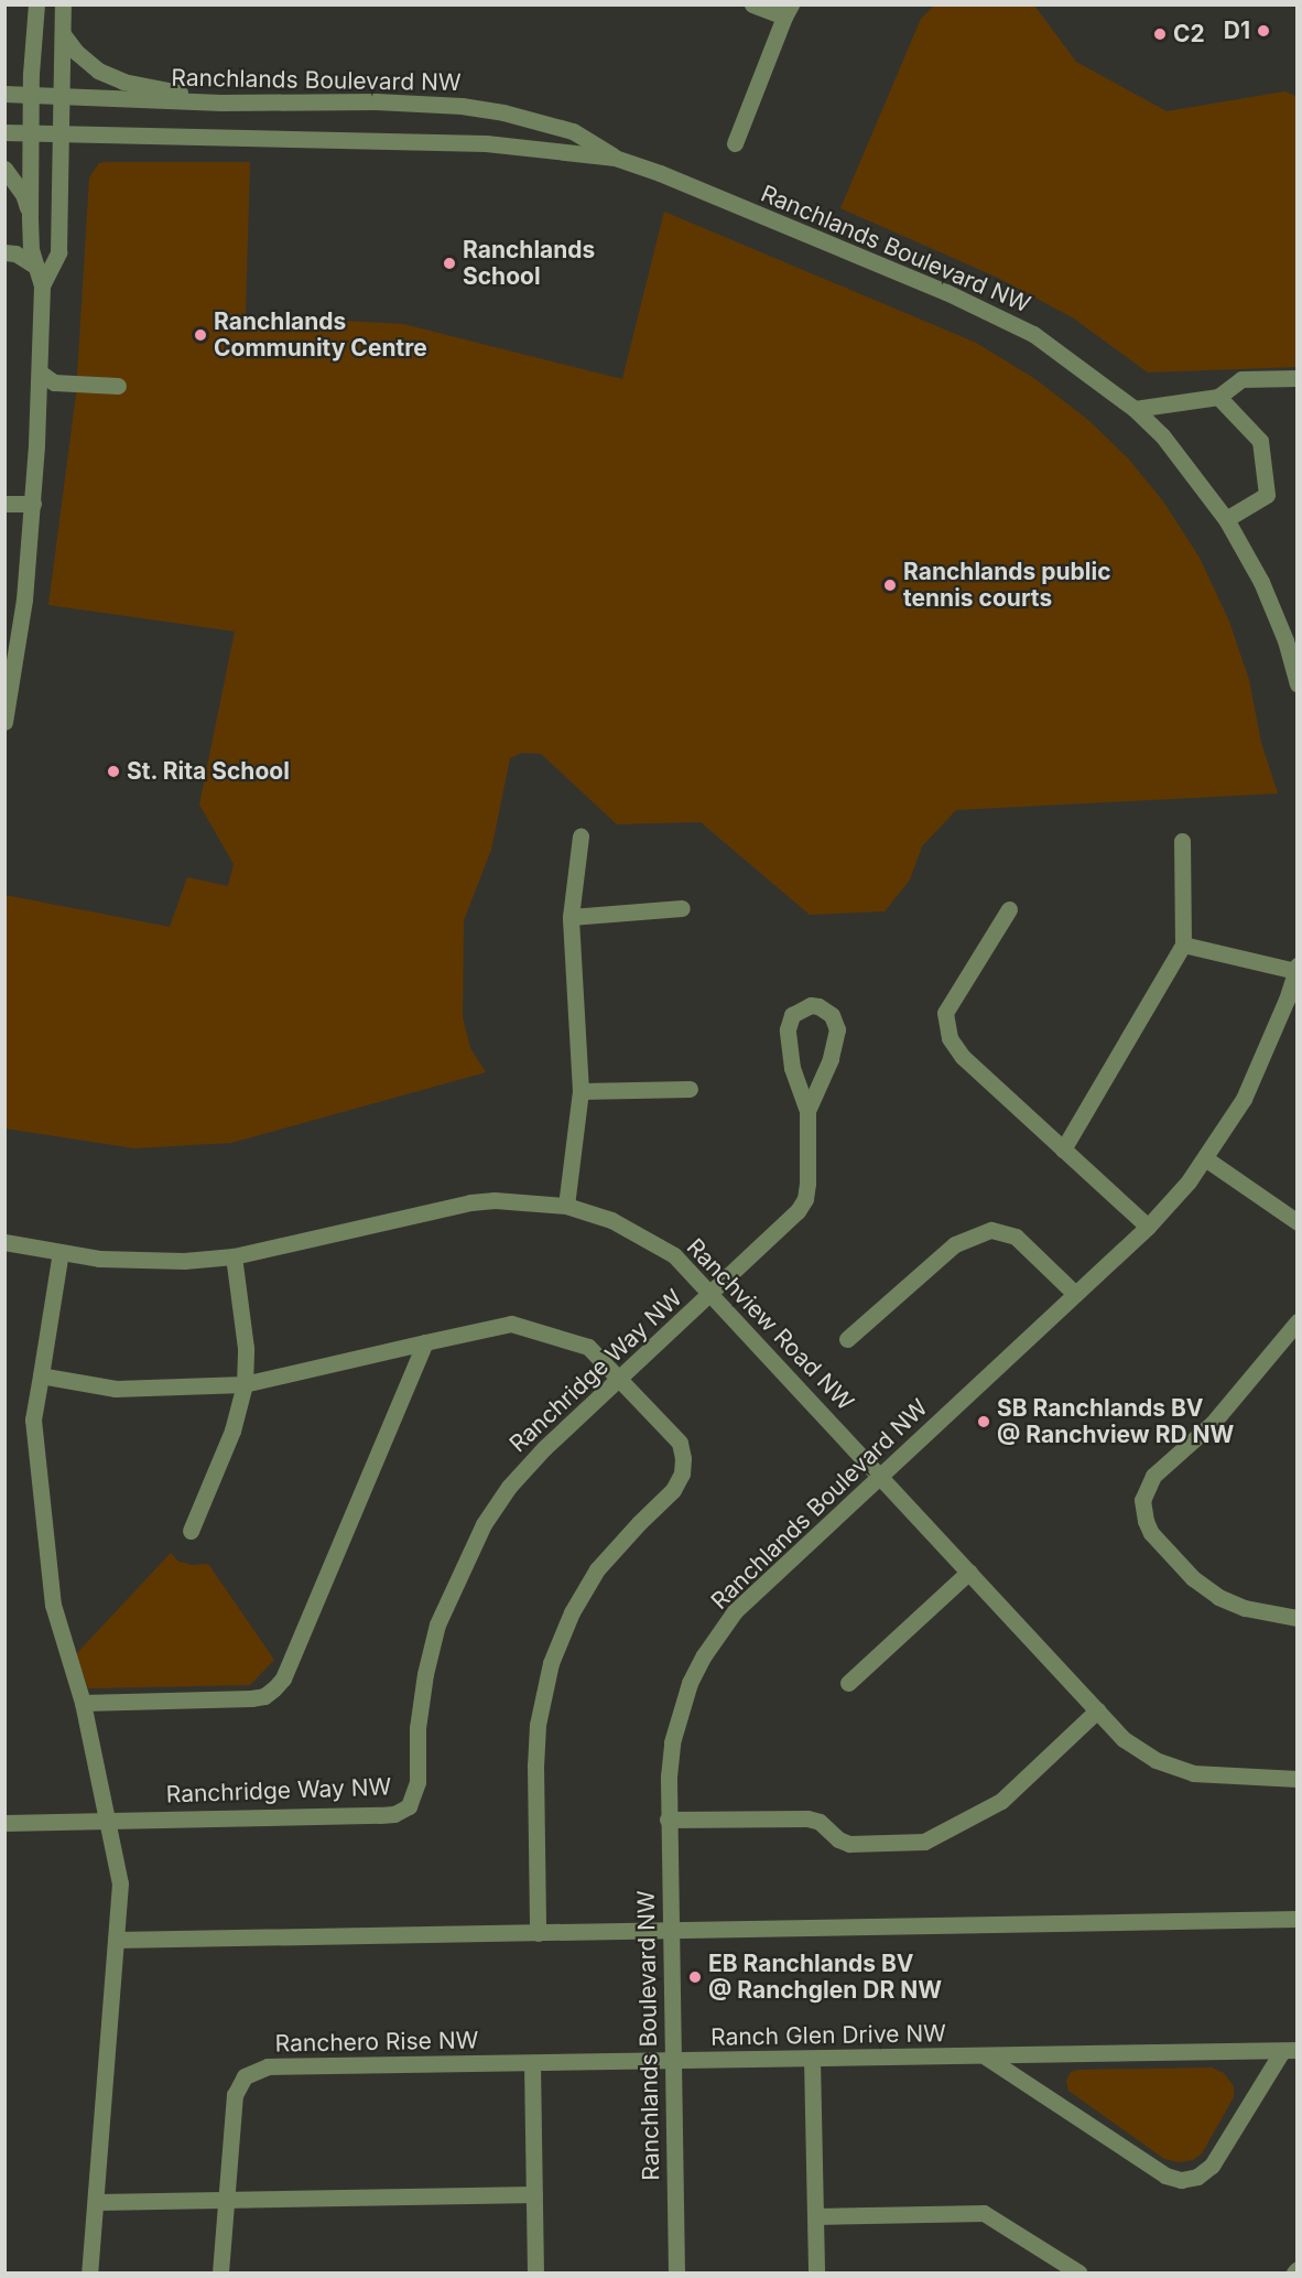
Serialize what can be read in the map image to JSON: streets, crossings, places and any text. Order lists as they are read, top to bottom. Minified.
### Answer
{"streets":{"street":["Ranchlands Boulevard NW","Ranchview Road NW","Ranchridge Way NW","Ranch Glen Drive NW","Ranchero Rise NW"]},"crossings":[["Ranchlands Boulevard NW","Ranchview Road NW"],["Ranchlands Boulevard NW","Ranch Glen Drive NW"],["Ranchlands Boulevard NW","Ranchero Rise NW"],["Ranchview Road NW","Ranchridge Way NW"],["Ranch Glen Drive NW","Ranchero Rise NW"]],"places":["D1","C2","Ranchlands School","Ranchlands Community Centre","Ranchlands public tennis courts","St. Rita School","SB Ranchlands BV @ Ranchview RD NW","EB Ranchlands BV @ Ranchglen DR NW"]}
